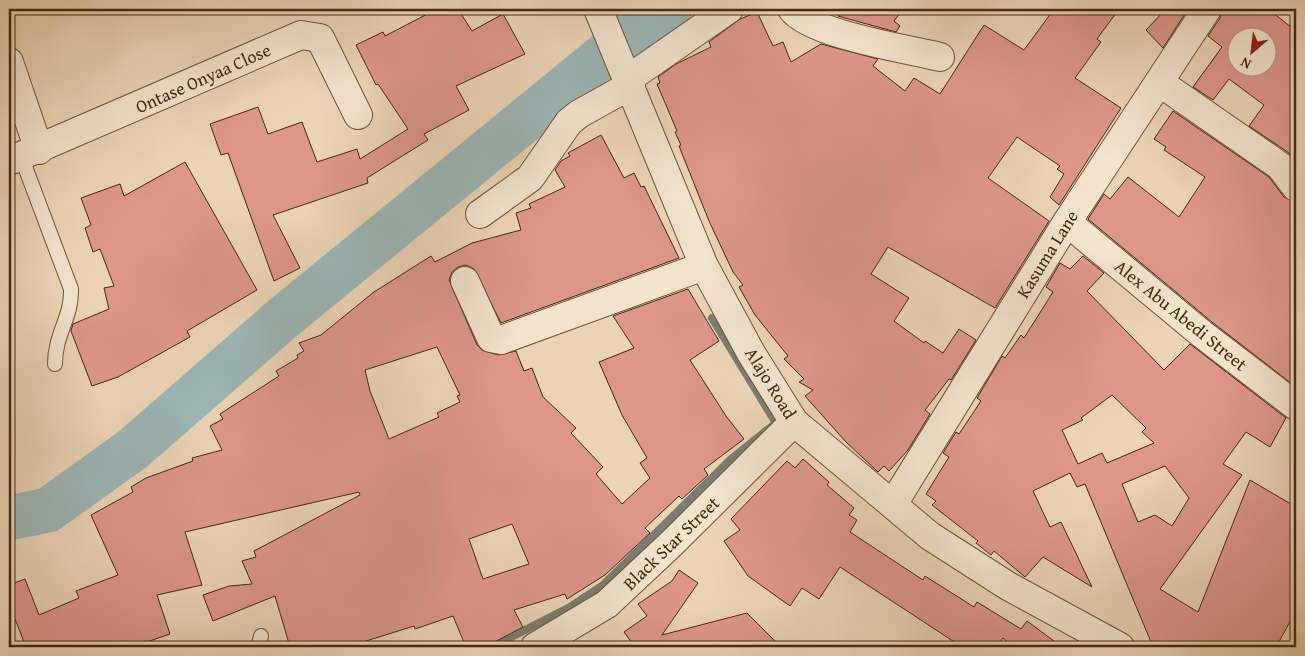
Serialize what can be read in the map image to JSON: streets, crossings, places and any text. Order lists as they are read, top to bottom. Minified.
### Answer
{"streets":{"street":["Ontase Onyaa Close","Kasuma Lane","Alex Abu Abedi Street","Alajo Road","Black Star Street"]},"crossings":[["Kasuma Lane","Alex Abu Abedi Street"],["Kasuma Lane","Alajo Road"],["Alajo Road","Black Star Street"]],"north":"bottom left"}
